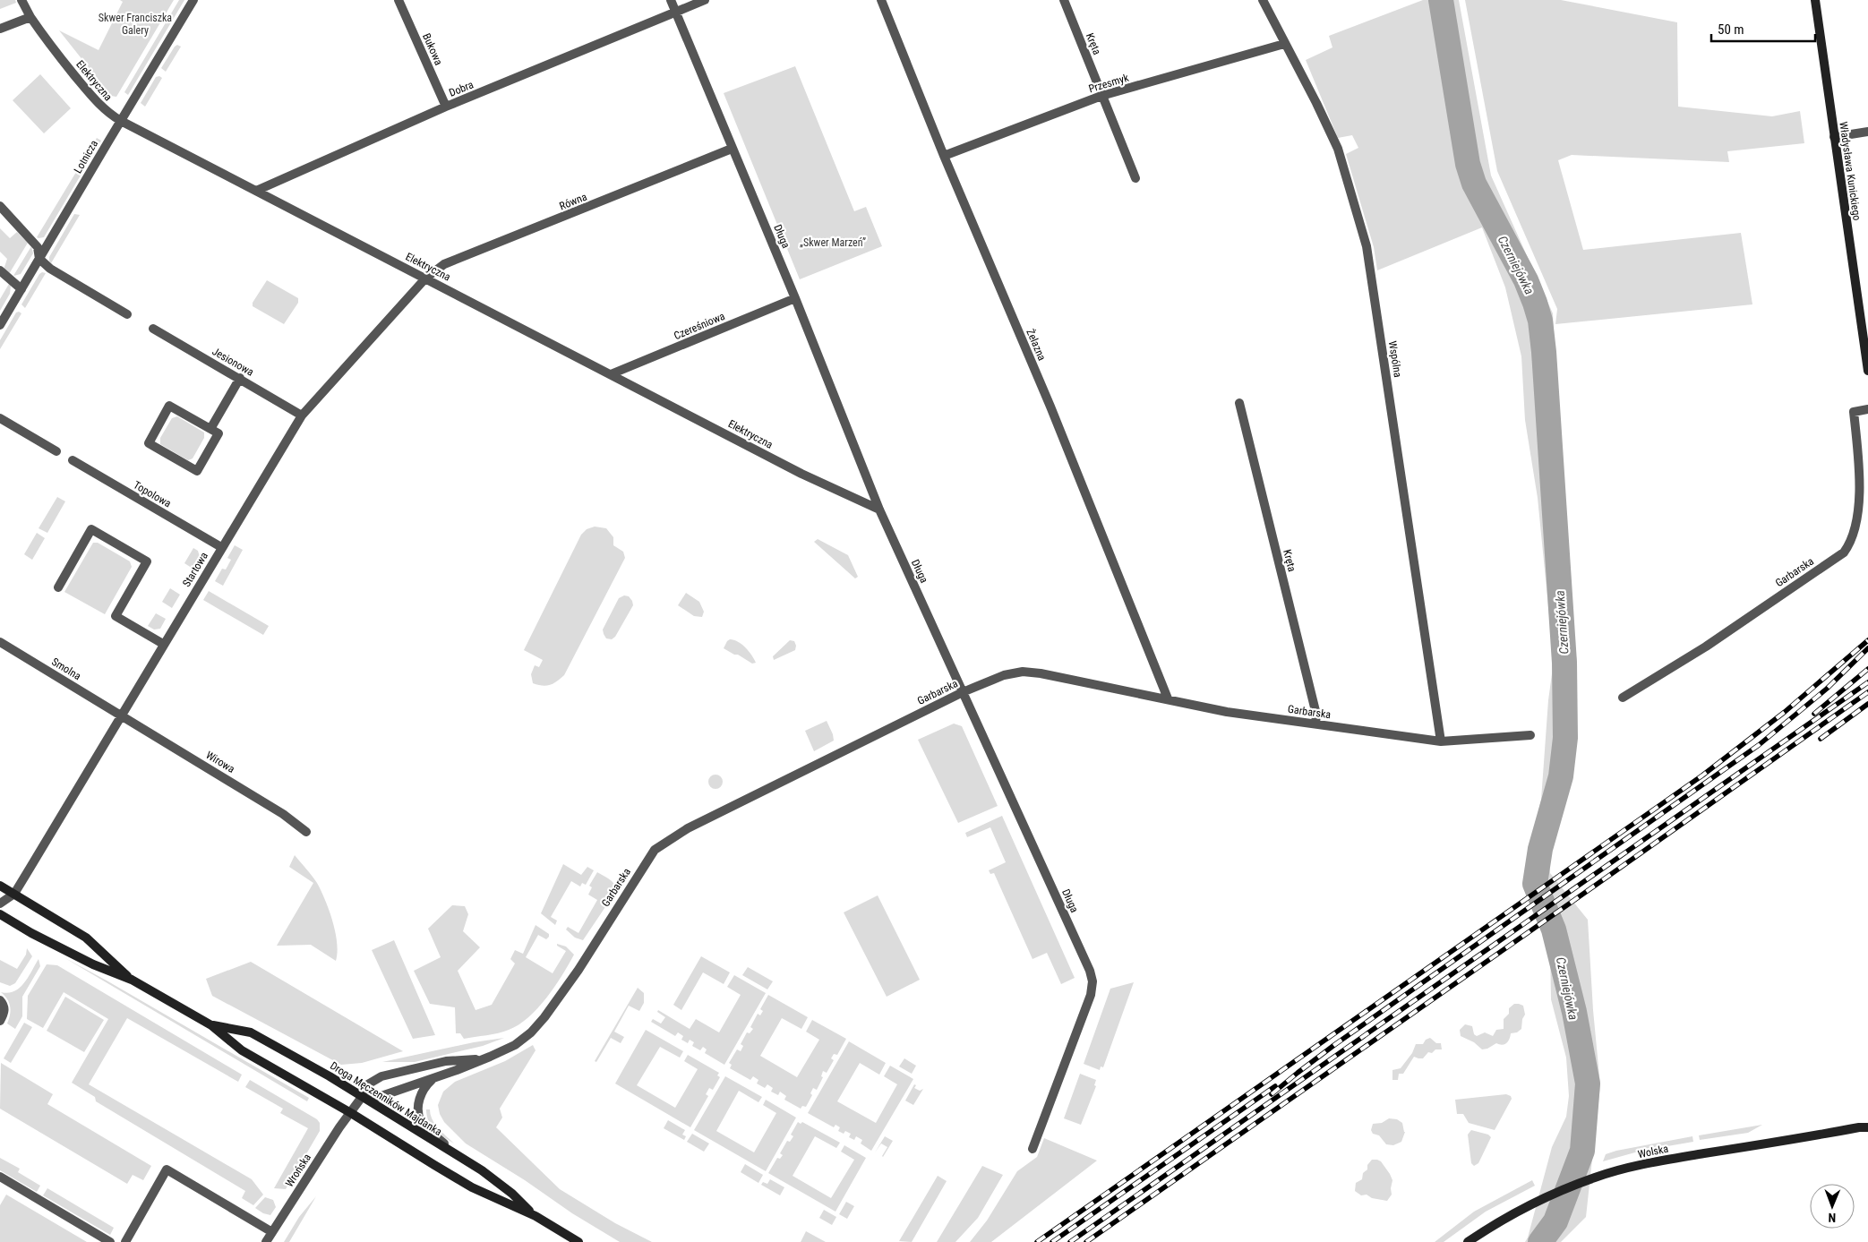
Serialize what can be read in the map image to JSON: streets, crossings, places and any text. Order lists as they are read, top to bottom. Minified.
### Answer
{"streets":{"street":["Kręta","Bukowa","Elektryczna","Przesmyk","Dobra","Lotnicza","Władysława Kunickiego","Równa","Długa","Czereśniowa","Żelazna","Wspólna","Jesionowa","Topolowa","Startowa","Garbarska","Smolna","Wirowa","Droga Męczenników Majdanka","Wolska","Wrońska"]},"crossings":[["Kręta","Przesmyk"],["Kręta","Garbarska"],["Bukowa","Dobra"],["Elektryczna","Dobra"],["Elektryczna","Lotnicza"],["Elektryczna","Równa"],["Elektryczna","Długa"],["Elektryczna","Czereśniowa"],["Elektryczna","Startowa"],["Przesmyk","Żelazna"],["Przesmyk","Wspólna"],["Dobra","Długa"],["Równa","Długa"],["Równa","Startowa"],["Długa","Czereśniowa"],["Długa","Garbarska"],["Żelazna","Garbarska"],["Wspólna","Garbarska"],["Jesionowa","Startowa"],["Topolowa","Startowa"],["Startowa","Smolna"],["Startowa","Wirowa"],["Startowa","Droga Męczenników Majdanka"],["Garbarska","Droga Męczenników Majdanka"],["Garbarska","Wrońska"],["Smolna","Wirowa"],["Droga Męczenników Majdanka","Wrońska"]],"water":["Czerniejówka"],"parks":["Skwer Franciszka Galery","„Skwer Marzeń”"],"scale_bar":"50 m","north":"bottom"}
